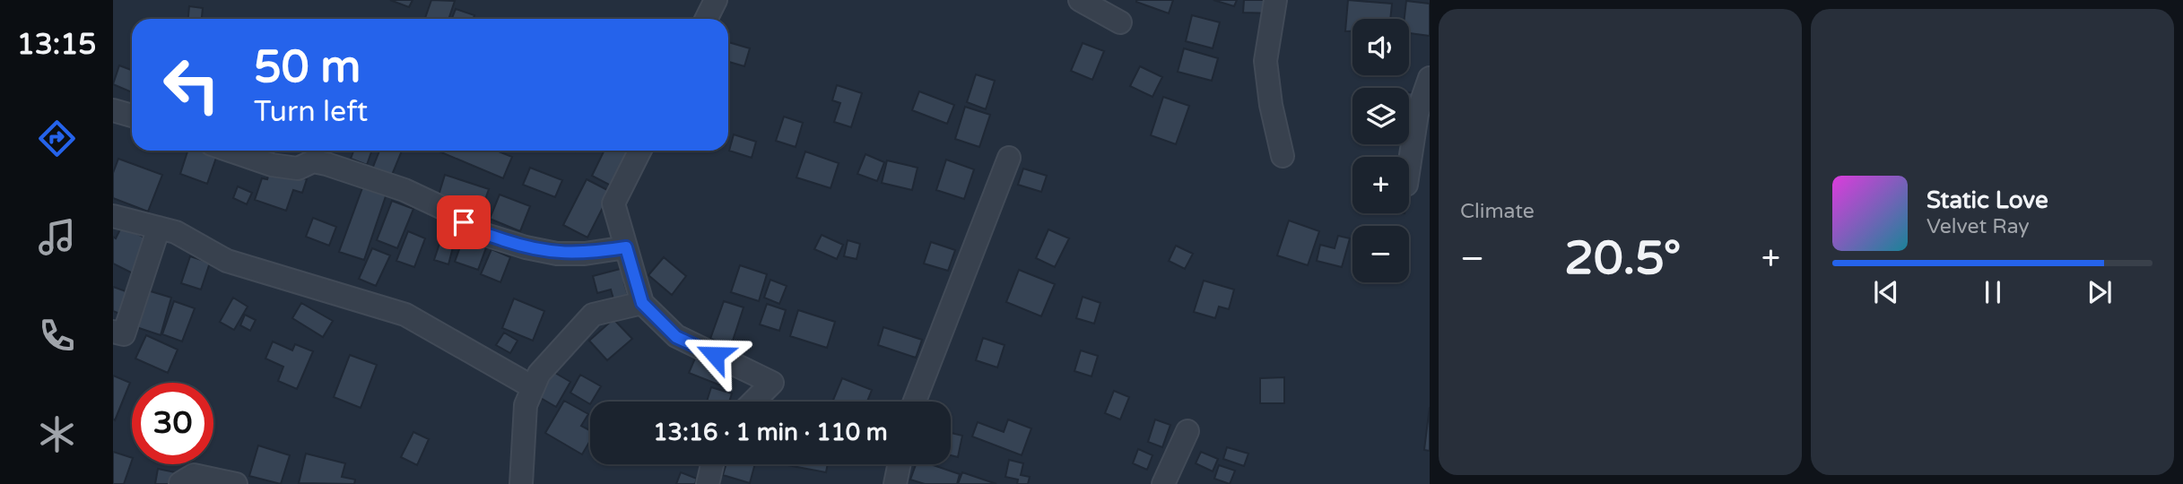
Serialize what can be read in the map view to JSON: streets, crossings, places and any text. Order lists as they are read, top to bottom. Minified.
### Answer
{"page":{"tabs":"13:15","tile":"Climate","map_buttons":["+","−"],"turn":["50 m","Turn left"],"song":["Static Love","Velvet Ray"],"heat":["−","20.5°","+"],"limit":"30","trip":"13:16 · 1 min · 110 m"}}
